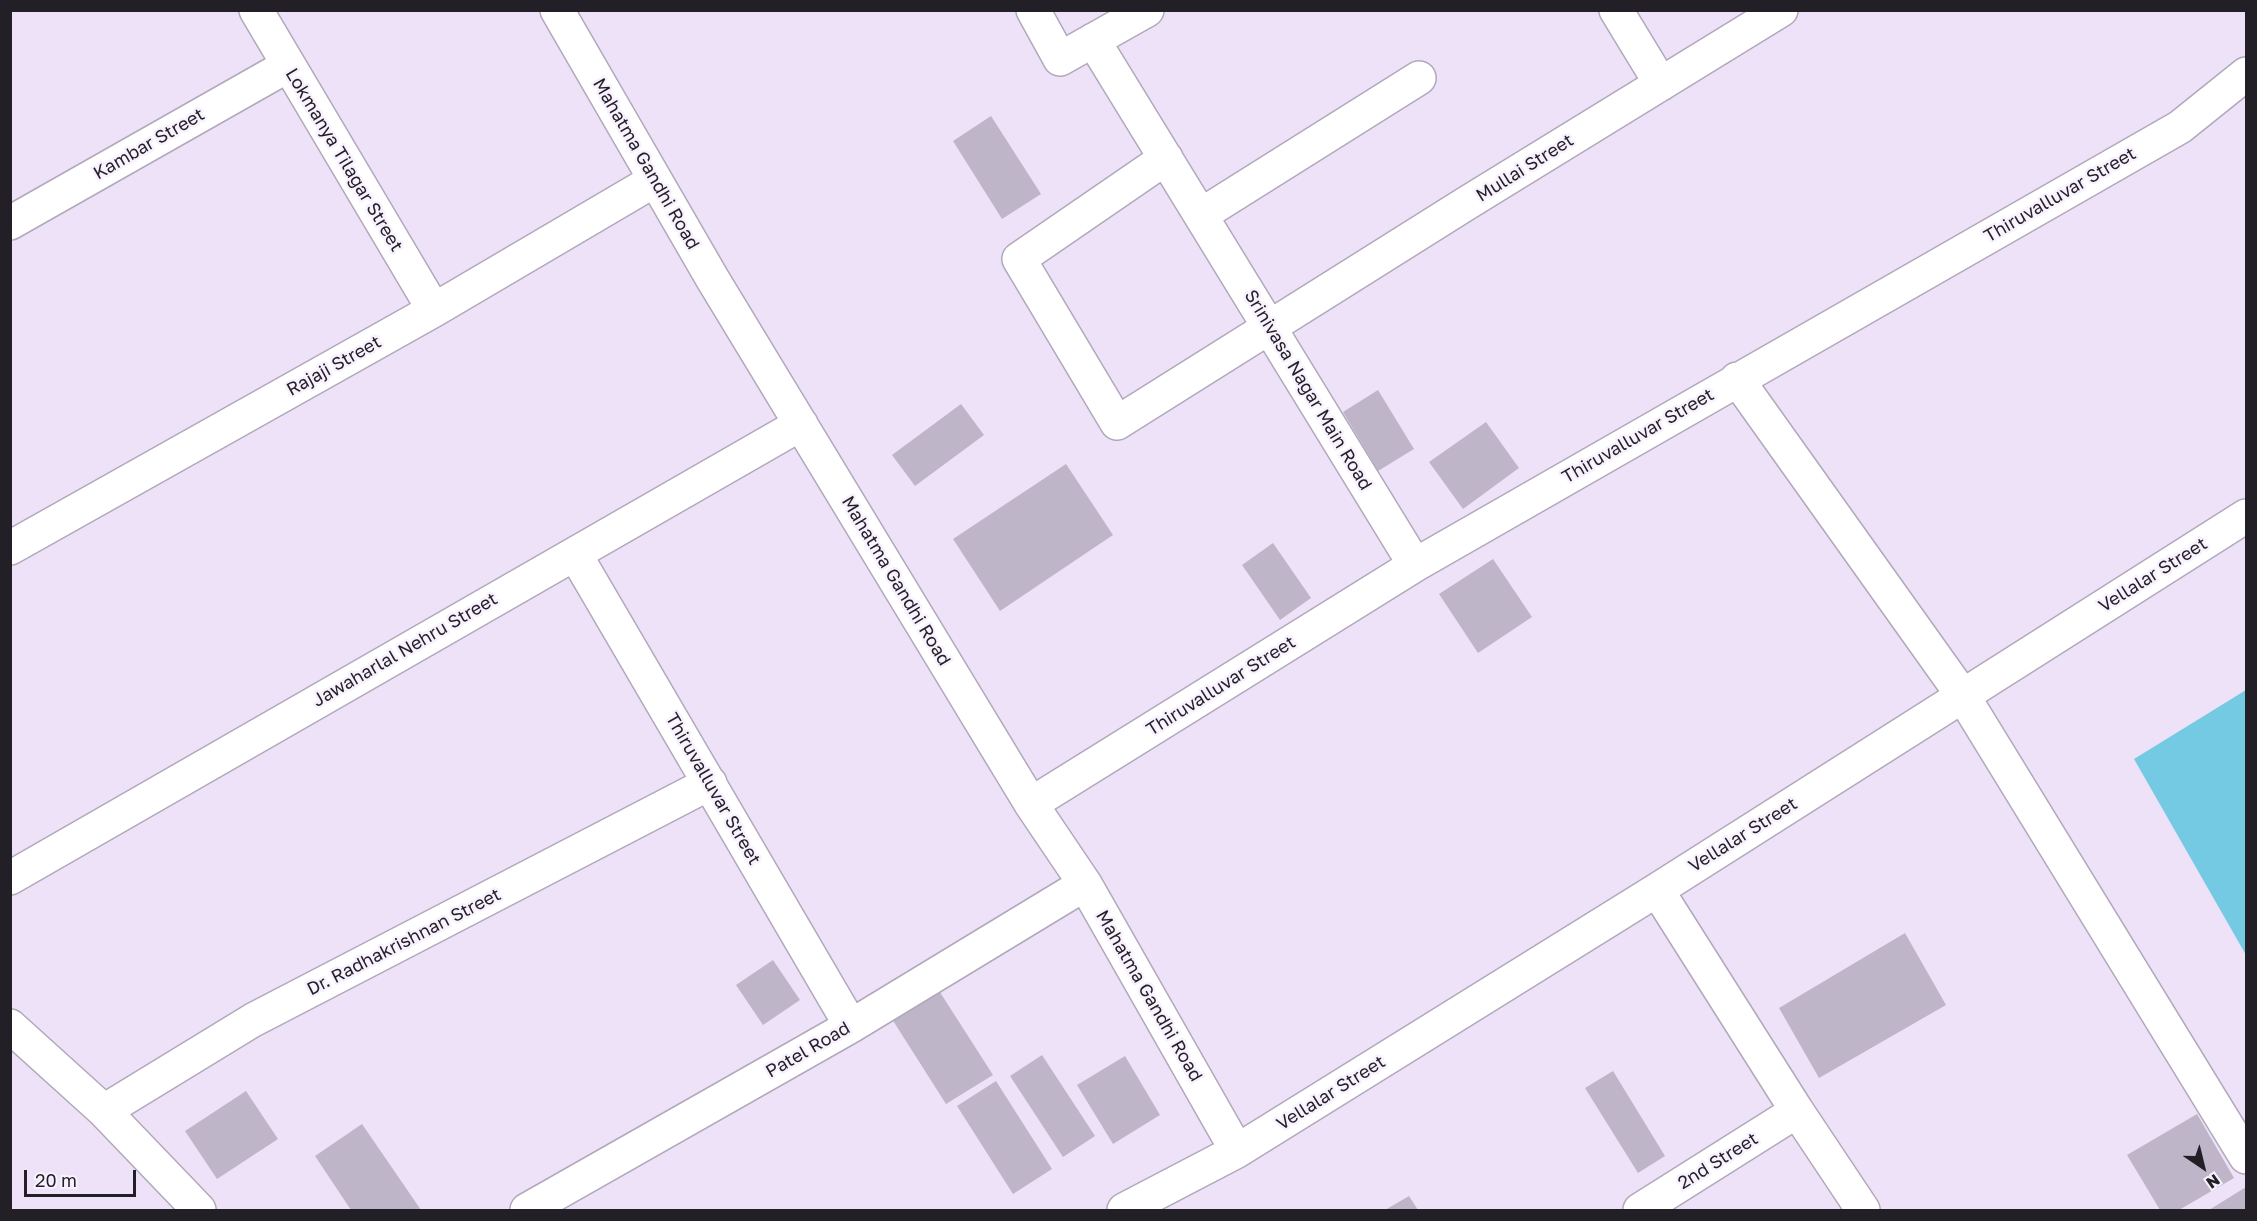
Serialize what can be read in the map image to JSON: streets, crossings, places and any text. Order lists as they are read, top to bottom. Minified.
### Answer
{"streets":{"street":["Kambar Street","Lokmanya Tilagar Street","Mahatma Gandhi Road","Mullai Street","Thiruvalluvar Street","Rajaji Street","Srinivasa Nagar Main Road","Vellalar Street","Jawaharlal Nehru Street","Dr. Radhakrishnan Street","Patel Road","2nd Street"]},"crossings":[["Kambar Street","Lokmanya Tilagar Street"],["Lokmanya Tilagar Street","Rajaji Street"],["Mahatma Gandhi Road","Thiruvalluvar Street"],["Mahatma Gandhi Road","Rajaji Street"],["Mahatma Gandhi Road","Vellalar Street"],["Mahatma Gandhi Road","Jawaharlal Nehru Street"],["Mahatma Gandhi Road","Patel Road"],["Mullai Street","Srinivasa Nagar Main Road"],["Thiruvalluvar Street","Srinivasa Nagar Main Road"],["Thiruvalluvar Street","Jawaharlal Nehru Street"],["Thiruvalluvar Street","Dr. Radhakrishnan Street"],["Thiruvalluvar Street","Patel Road"]],"scale_bar":"20 m","north":"bottom right"}
